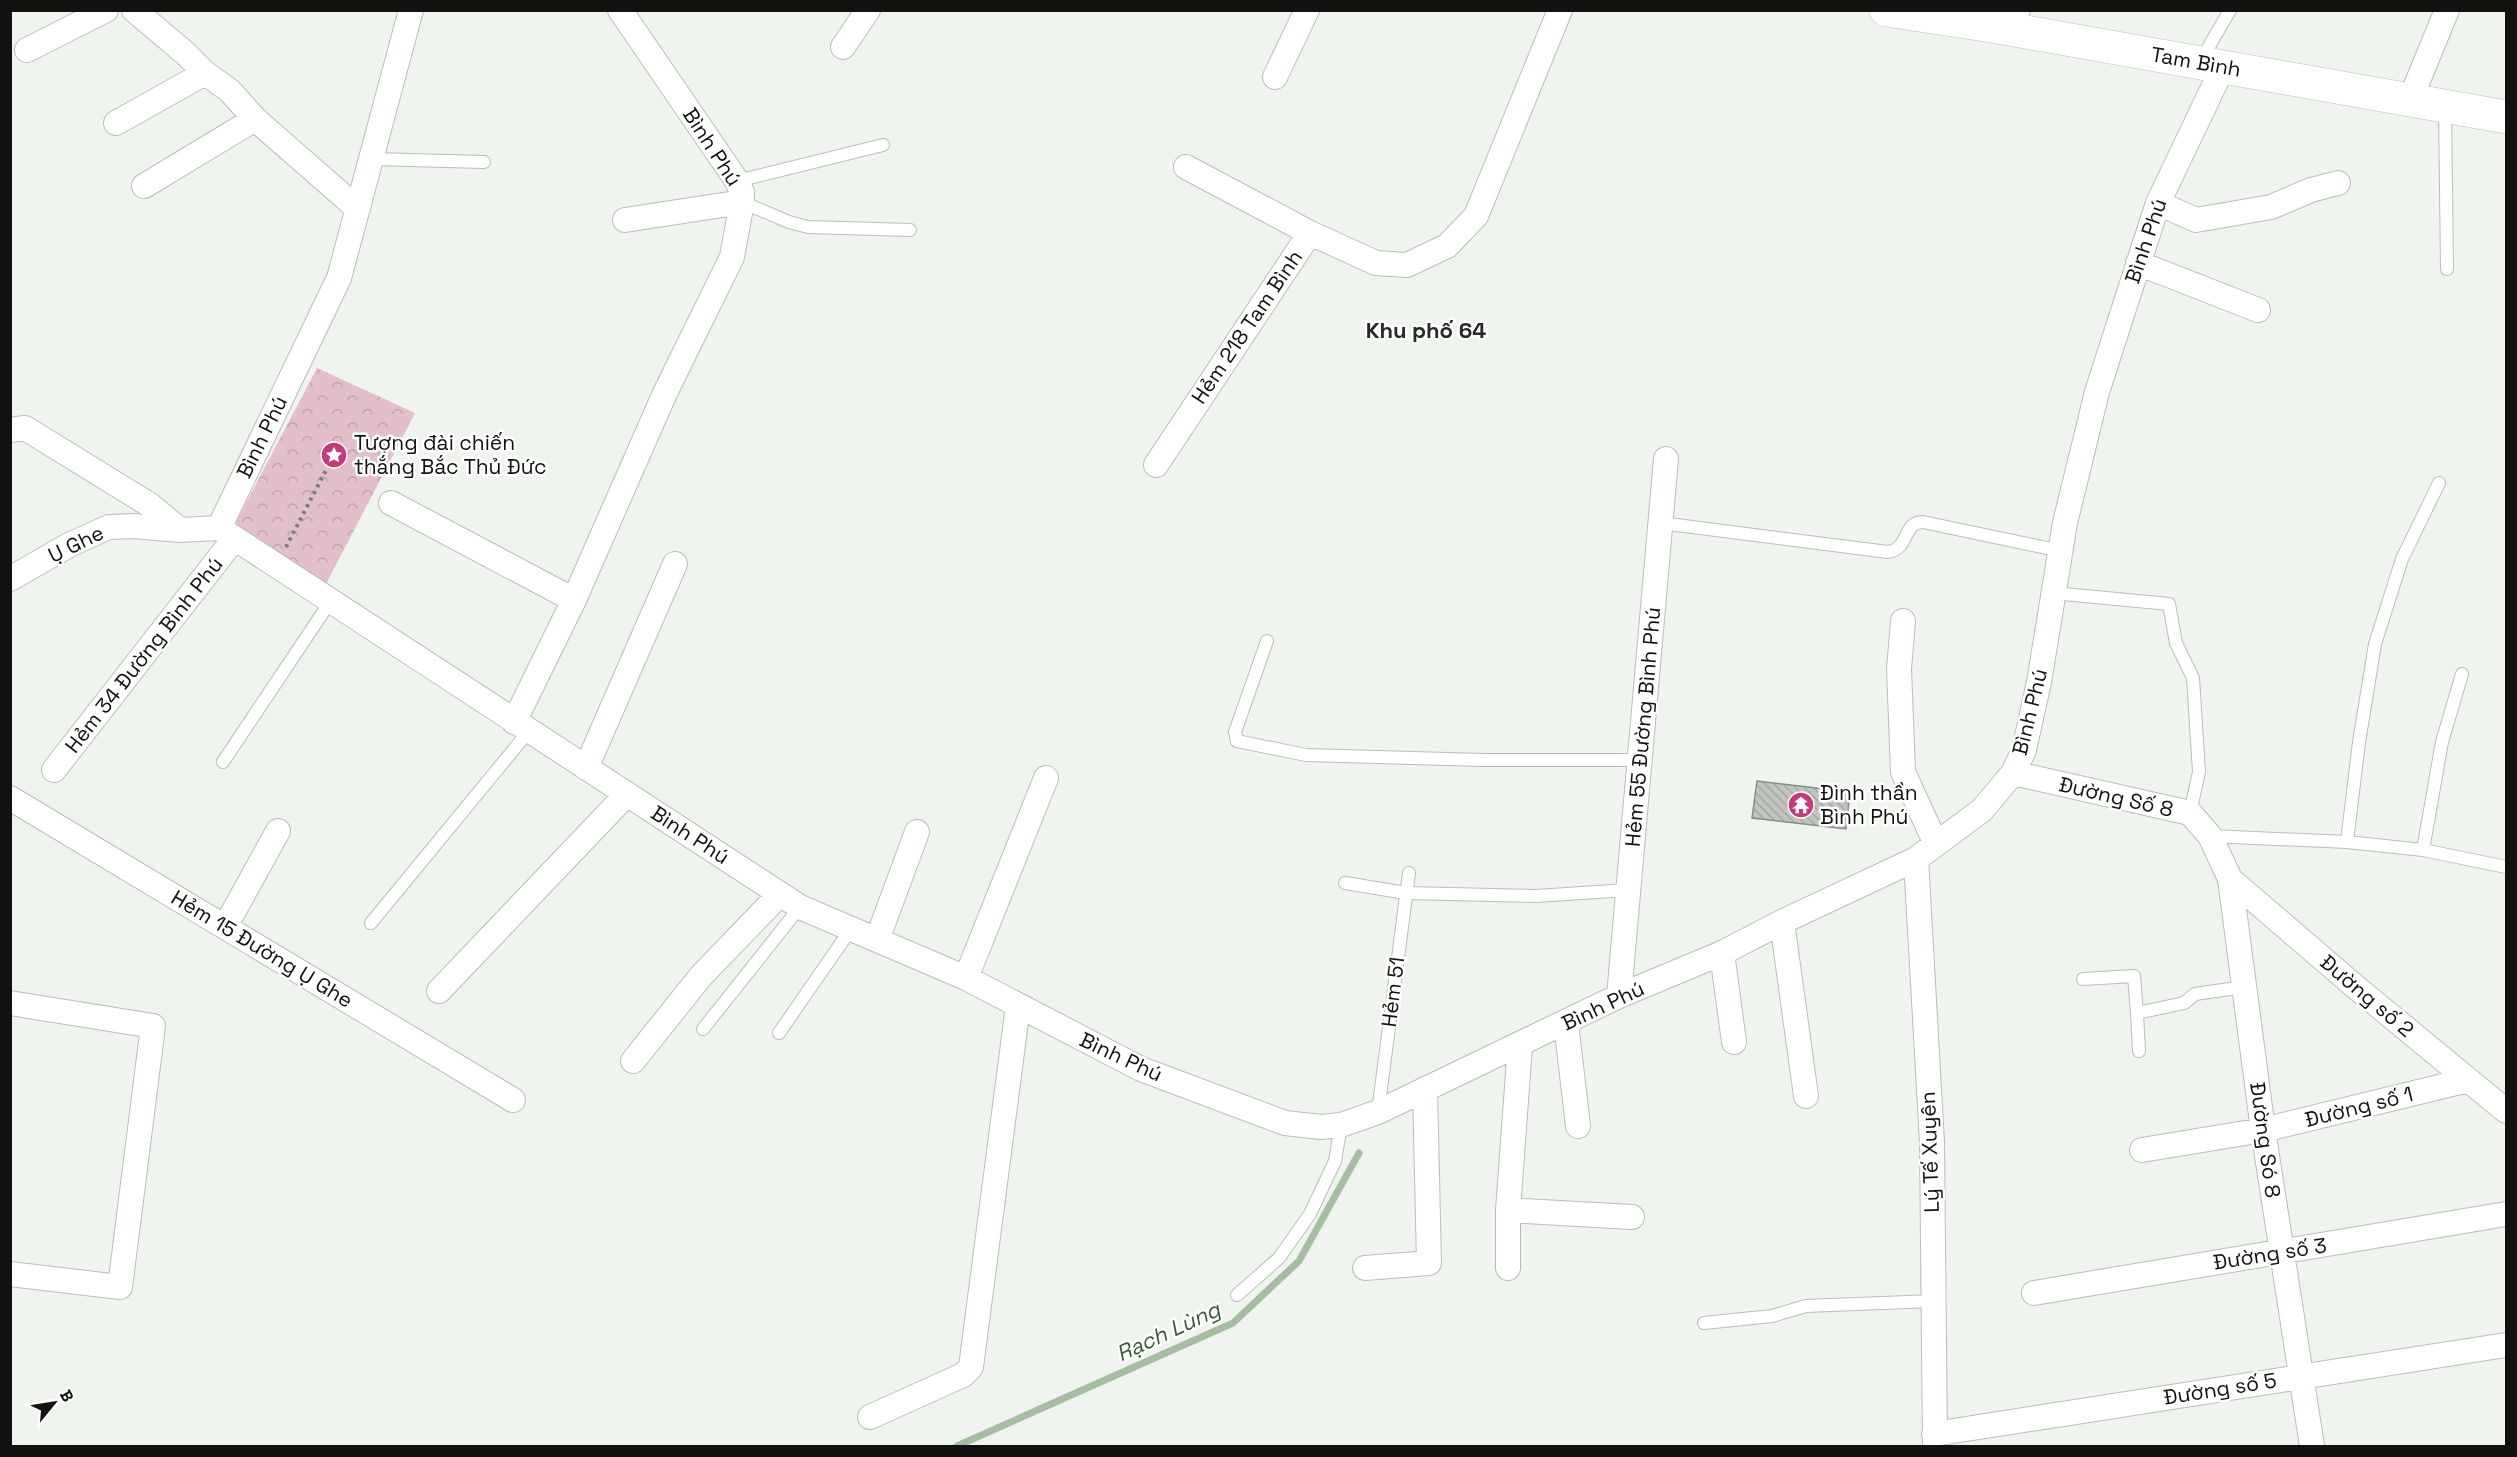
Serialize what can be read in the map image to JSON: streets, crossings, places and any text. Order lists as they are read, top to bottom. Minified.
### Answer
{"streets":{"main road":["Tam Bình"],"street":["Bình Phú","Hẻm 218 Tam Bình","Ụ Ghe","Hẻm 34 Đường Bình Phú","Hẻm 55 Đường Bình Phú","Đường Số 8","Hẻm 15 Đường Ụ Ghe","Đường số 2","Đường số 1","Đường Só 8","Lý Tế Xuyên","Đường số 3","Đường số 5"],"lane":["Hẻm 51"]},"crossings":[["Tam Bình","Bình Phú"],["Bình Phú","Ụ Ghe"],["Bình Phú","Hẻm 34 Đường Bình Phú"],["Bình Phú","Hẻm 55 Đường Bình Phú"],["Bình Phú","Đường Số 8"],["Bình Phú","Hẻm 51"],["Bình Phú","Lý Tế Xuyên"],["Ụ Ghe","Hẻm 34 Đường Bình Phú"],["Đường Số 8","Đường Só 8"],["Đường số 2","Đường số 1"],["Đường số 2","Đường Só 8"],["Đường số 1","Đường Só 8"],["Đường Só 8","Đường số 3"],["Đường Só 8","Đường số 5"],["Lý Tế Xuyên","Đường số 5"]],"districts":["Khu phố 64"],"water":["Rạch Lùng"],"places":{"place":["Tượng đài chiến thắng Bắc Thủ Đức"],"temple":["Đình thần Bình Phú"]},"north":"top right"}
